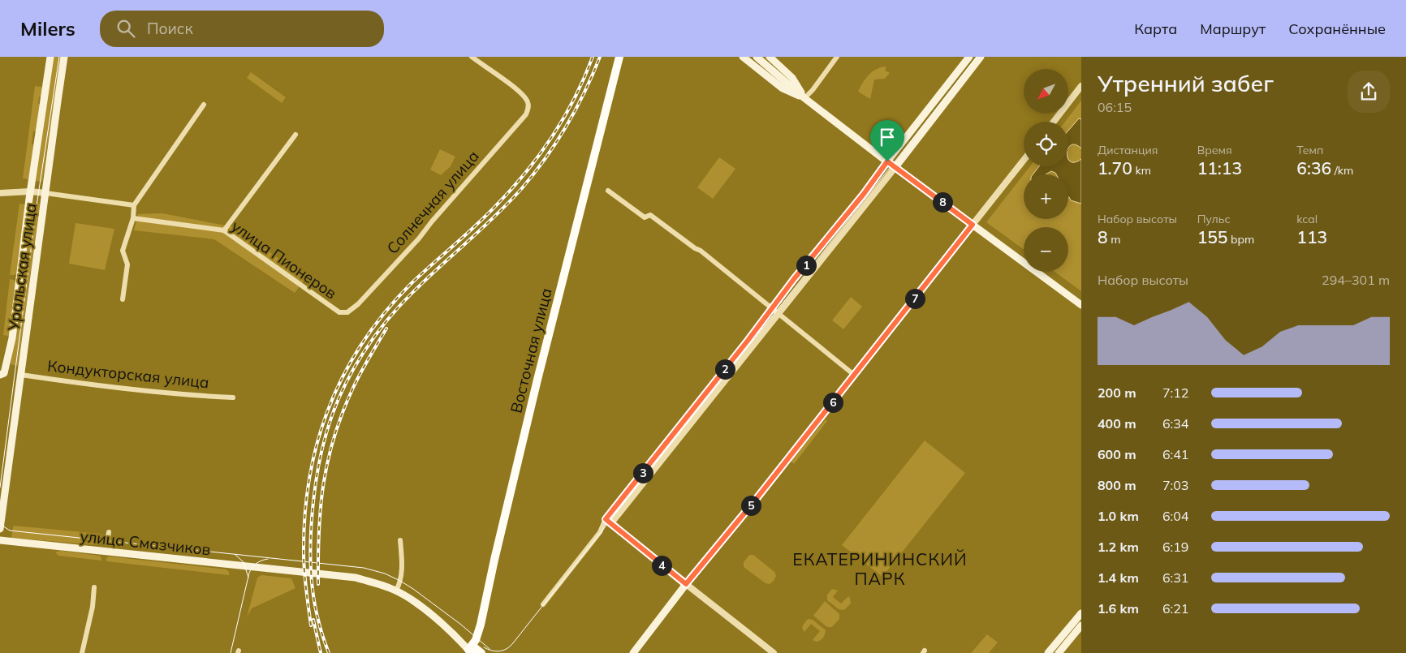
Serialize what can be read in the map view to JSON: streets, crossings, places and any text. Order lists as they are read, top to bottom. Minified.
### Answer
{"streets":{"main road":["Уральская улица","Восточная улица","улица Смазчиков"],"street":["Солнечная улица","улица Пионеров","Кондукторская улица"]},"crossings":[["Солнечная улица","улица Пионеров"],["Уральская улица","Кондукторская улица"],["Восточная улица","улица Смазчиков"]],"districts":["ЕКАТЕРИНИНСКИЙ ПАРК"],"north":"bottom left","page":{"header":"Milers","search":"Поиск","nav":["Карта","Маршрут","Сохранённые"],"heading":["Утренний забег","06:15"],"map_buttons":["+","−"],"stats":[["Дистанция","1.70 km"],["Время","11:13"],["Темп","6:36 /km"],["Набор высоты","8 m"],["Пульс","155 bpm"],["kcal","113"]],"pins":["8","1","7","2","6","3","5","4"],"chart":["Набор высоты","294–301 m"],"list":[{"name":"200 m","note":"7:12"},{"name":"400 m","note":"6:34"},{"name":"600 m","note":"6:41"},{"name":"800 m","note":"7:03"},{"name":"1.0 km","note":"6:04"},{"name":"1.2 km","note":"6:19"},{"name":"1.4 km","note":"6:31"},{"name":"1.6 km","note":"6:21"}]}}
